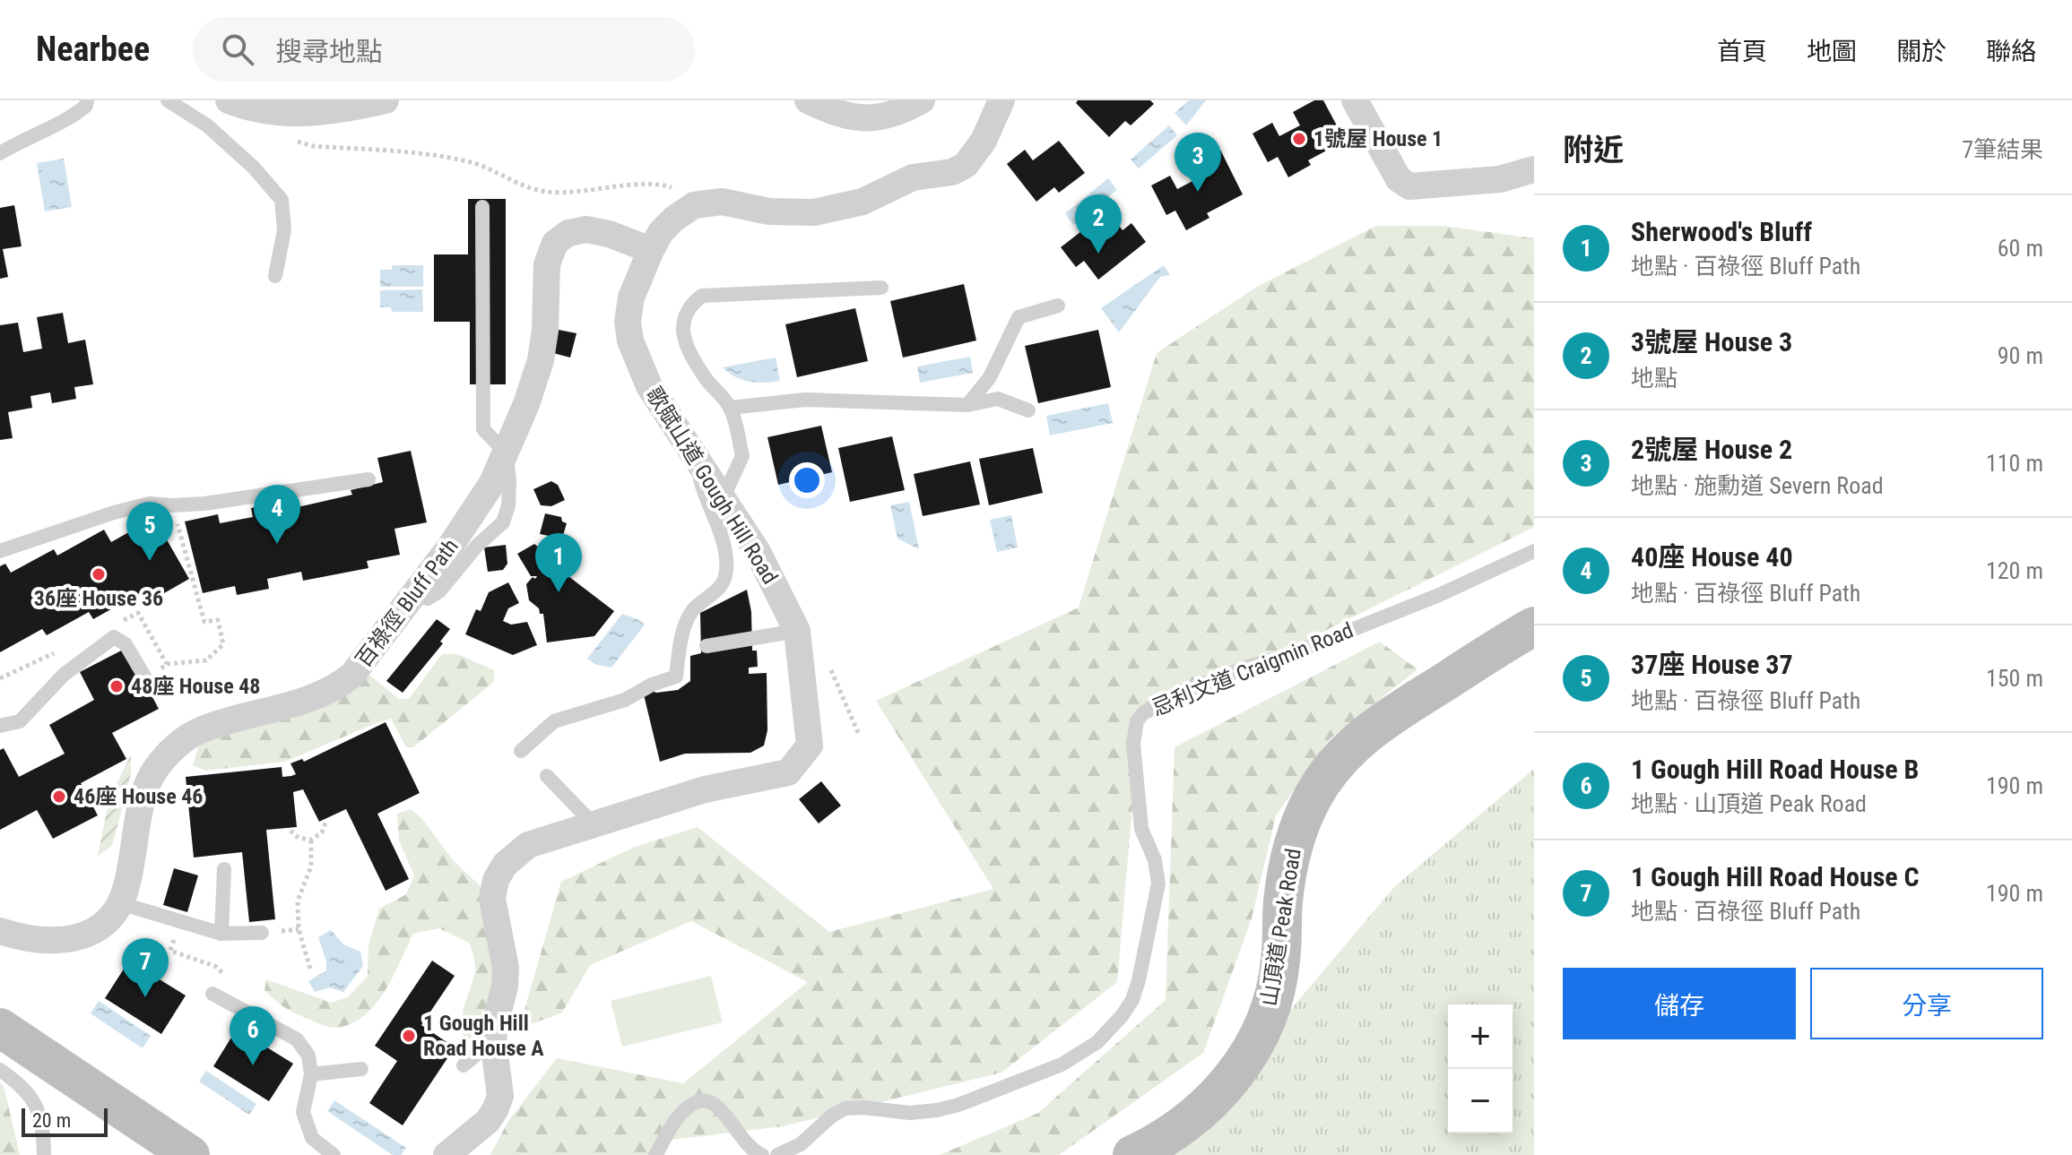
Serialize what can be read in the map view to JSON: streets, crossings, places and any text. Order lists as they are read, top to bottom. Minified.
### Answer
{"streets":{"main road":["山頂道 Peak Road"],"street":["歌賦山道 Gough Hill Road","百祿徑 Bluff Path"],"lane":["忌利文道 Craigmin Road"]},"crossings":[["歌賦山道 Gough Hill Road","百祿徑 Bluff Path"]],"places":["1號屋 House 1","36座 House 36","48座 House 48","46座 House 46","1 Gough Hill Road House A"],"scale_bar":"20 m","page":{"header":"Nearbee","search":"搜尋地點","nav":["首頁","地圖","關於","聯絡"],"heading":["附近","7筆結果"],"pins":["3","2","4","5","1","7","6"],"list":[{"mark":"1","name":"Sherwood's Bluff","note":"地點 · 百祿徑 Bluff Path","value":"60 m"},{"mark":"2","name":"3號屋 House 3","note":"地點","value":"90 m"},{"mark":"3","name":"2號屋 House 2","note":"地點 · 施勳道 Severn Road","value":"110 m"},{"mark":"4","name":"40座 House 40","note":"地點 · 百祿徑 Bluff Path","value":"120 m"},{"mark":"5","name":"37座 House 37","note":"地點 · 百祿徑 Bluff Path","value":"150 m"},{"mark":"6","name":"1 Gough Hill Road House B","note":"地點 · 山頂道 Peak Road","value":"190 m"},{"mark":"7","name":"1 Gough Hill Road House C","note":"地點 · 百祿徑 Bluff Path","value":"190 m"}],"buttons":["儲存","分享"],"map_buttons":["+","−"],"scale":"20 m"}}
